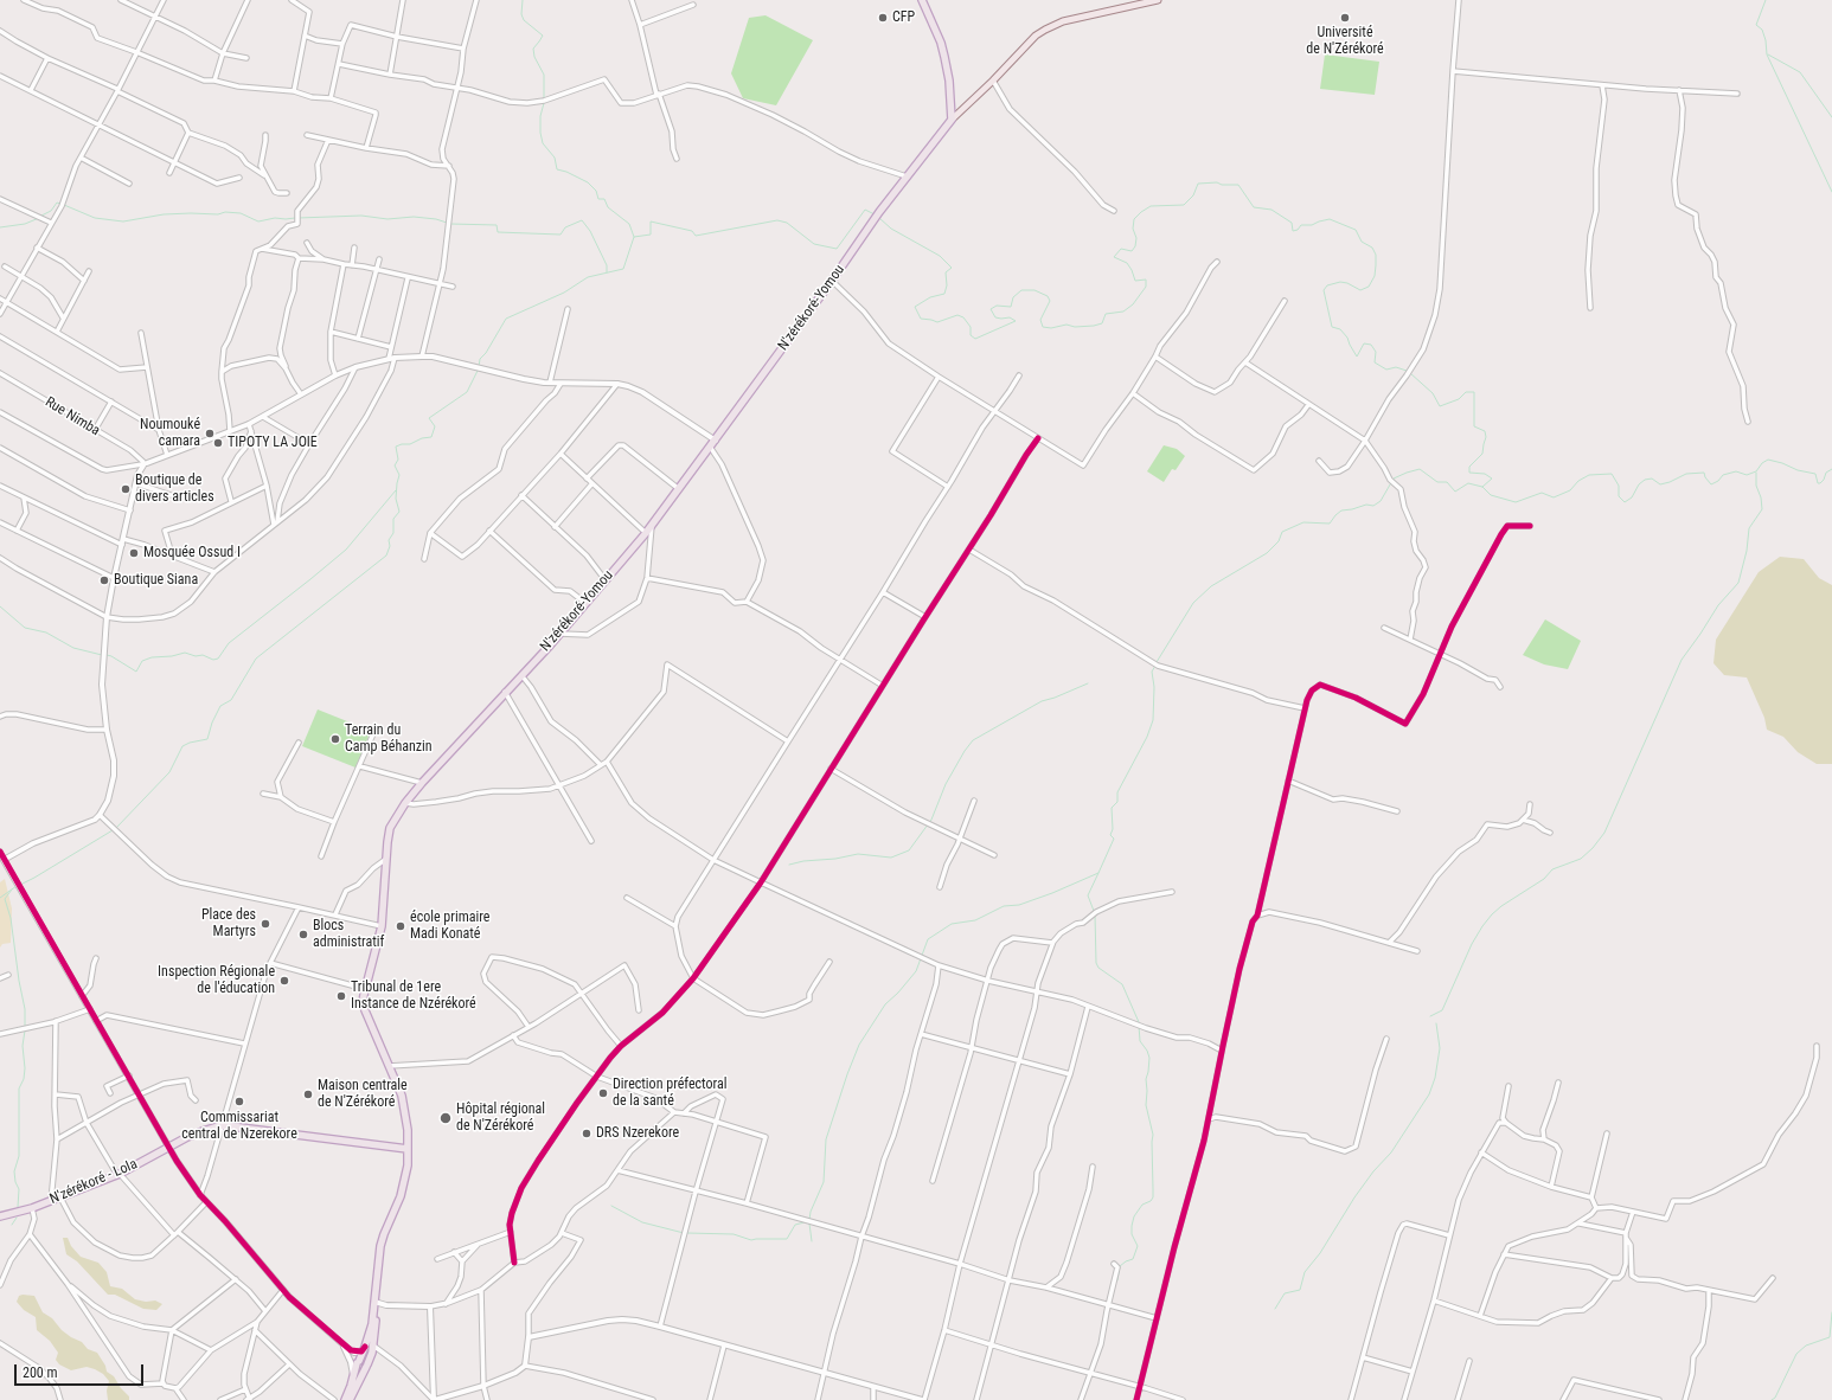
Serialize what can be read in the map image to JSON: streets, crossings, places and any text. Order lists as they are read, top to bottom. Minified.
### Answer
{"streets":{"highway":["N'zérékoré-Yomou","N'zérékoré - Lola"],"street":["Rue Nimba"]},"crossings":[["N'zérékoré-Yomou","N'zérékoré - Lola"]],"places":["CFP","Université de N'Zérékoré","Noumouké camara","TIPOTY LA JOIE","Boutique de divers articles","Mosquée Ossud I","Boutique Siana","Terrain du Camp Béhanzin","Place des Martyrs","école primaire Madi Konaté","Blocs administratif","Inspection Régionale de l'éducation","Tribunal de 1ere Instance de Nzérékoré","Direction préfectoral de la santé","Maison centrale de N'Zérékoré","Commissariat central de Nzerekore","Hôpital régional de N'Zérékoré","DRS Nzerekore"],"scale_bar":"200 m"}
